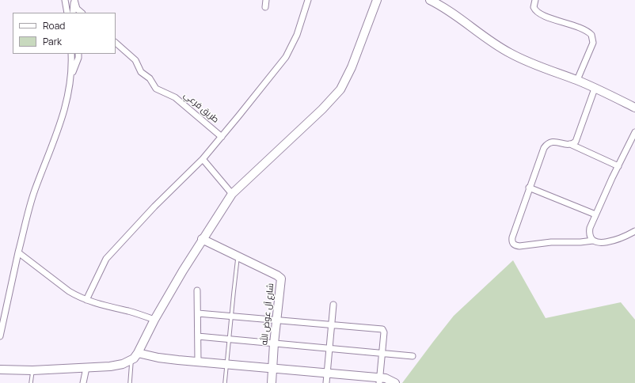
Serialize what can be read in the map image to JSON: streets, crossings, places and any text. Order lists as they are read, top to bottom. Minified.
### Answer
{"streets":{"street":["طريق فرعي","شارع آل عوض الله"]},"legend":["Road","Park"]}
